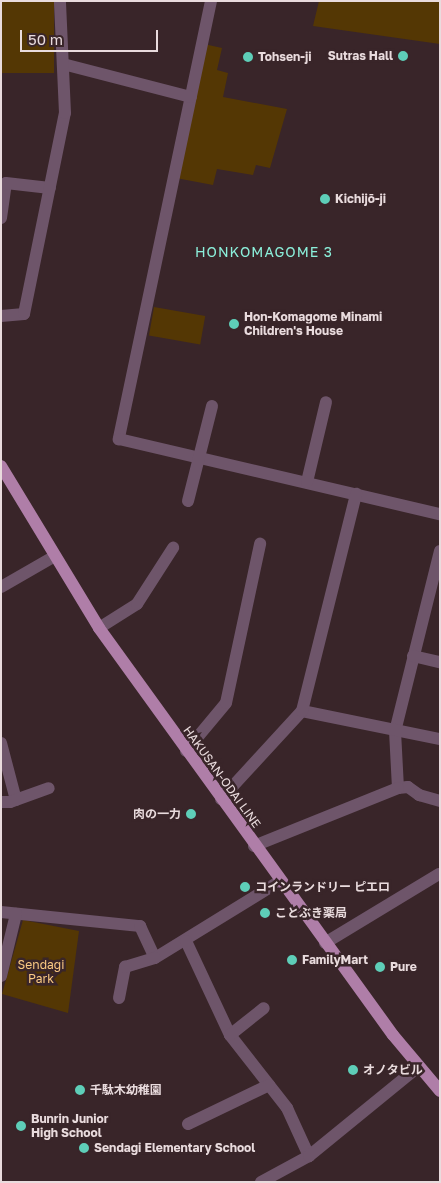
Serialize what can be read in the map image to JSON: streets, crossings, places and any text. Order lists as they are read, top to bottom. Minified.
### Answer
{"streets":{"main road":["HAKUSAN-ODAI LINE"]},"districts":["HONKOMAGOME 3"],"parks":["Sendagi Park"],"places":["Sutras Hall","Tohsen-ji","Kichijō-ji","Hon-Komagome Minami Children's House","肉の一力","コインランドリー ピエロ","ことぶき薬局","FamilyMart","Pure","オノタビル","千駄木幼稚園","Bunrin Junior High School","Sendagi Elementary School"],"scale_bar":"50 m"}
